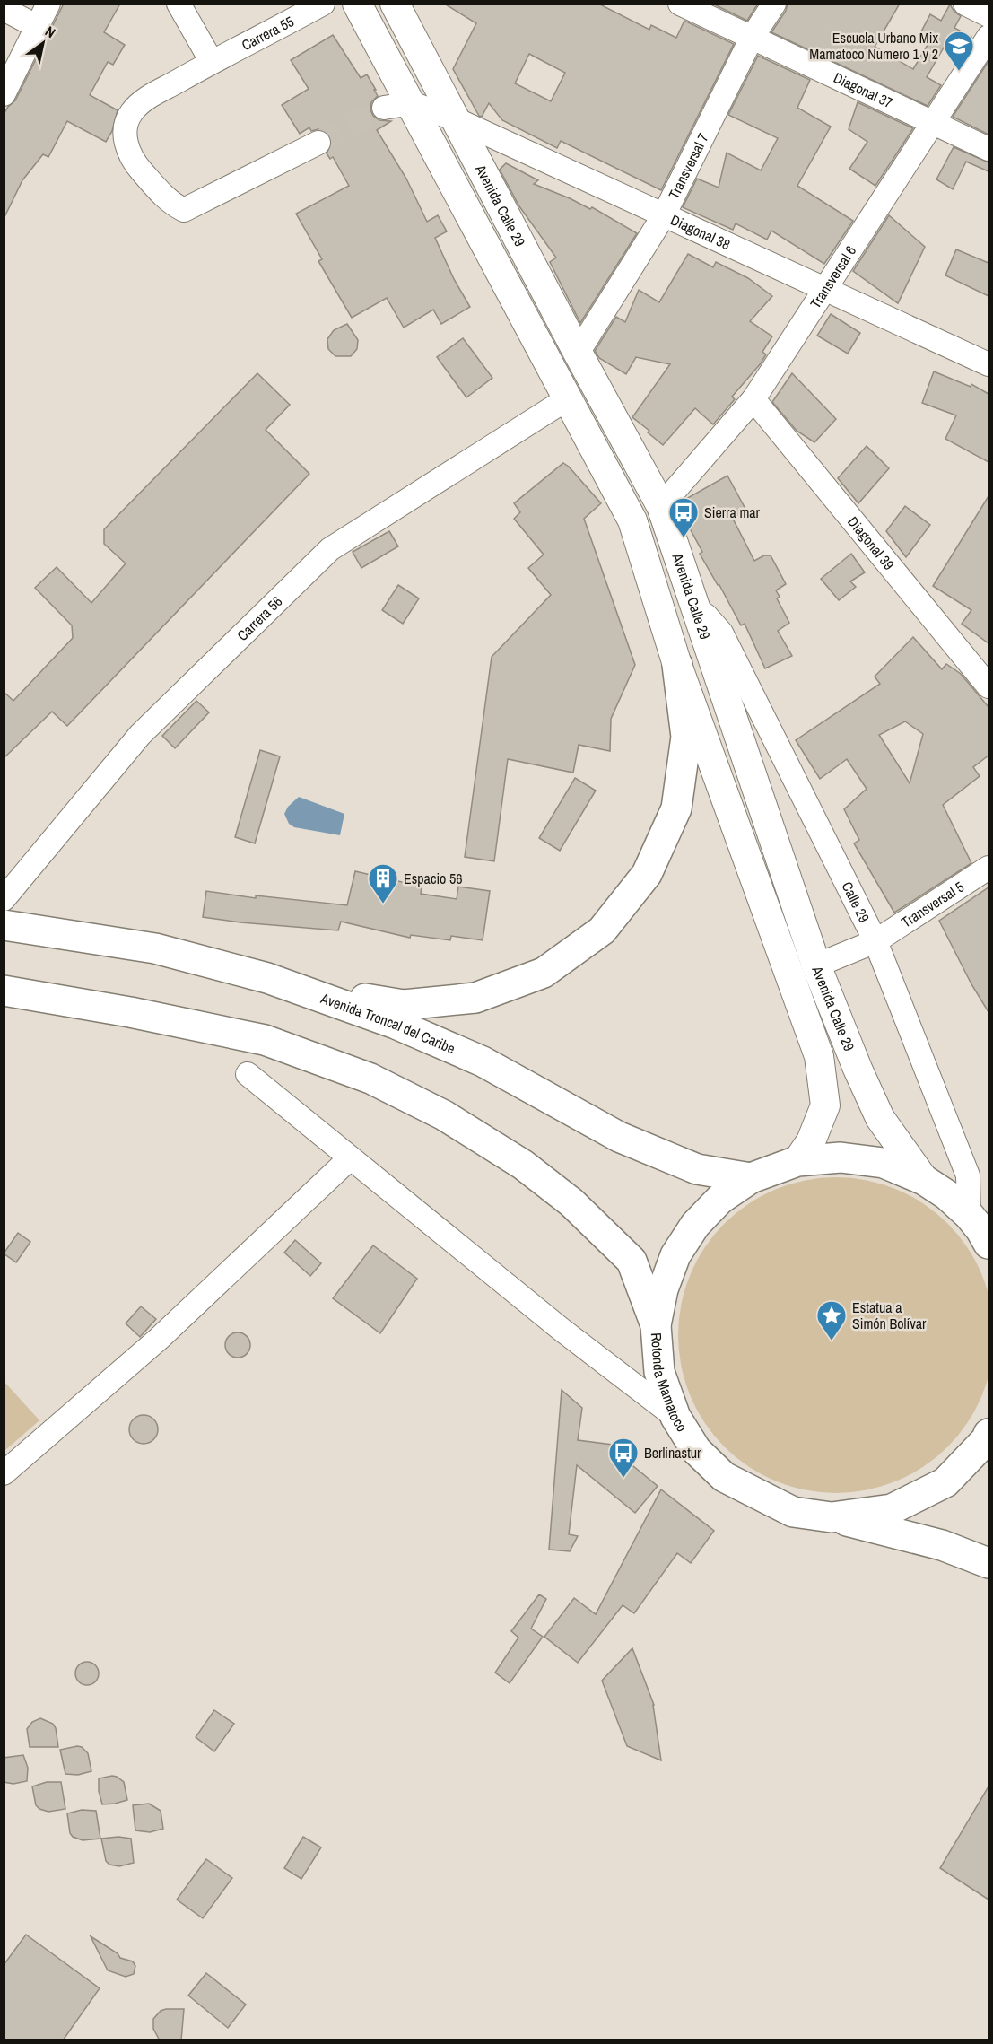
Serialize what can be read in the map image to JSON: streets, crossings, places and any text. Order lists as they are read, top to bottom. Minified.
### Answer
{"streets":{"highway":["Avenida Troncal del Caribe","Rotonda Mamatoco"],"main road":["Avenida Calle 29"],"street":["Carrera 55","Diagonal 37","Transversal 7","Diagonal 38","Transversal 6","Diagonal 39","Carrera 56","Calle 29","Transversal 5"]},"crossings":[["Diagonal 37","Transversal 7"],["Diagonal 37","Transversal 6"],["Transversal 7","Avenida Calle 29"],["Transversal 7","Diagonal 38"],["Avenida Calle 29","Diagonal 38"],["Avenida Calle 29","Transversal 6"],["Avenida Calle 29","Carrera 56"],["Avenida Calle 29","Calle 29"],["Avenida Calle 29","Transversal 5"],["Avenida Calle 29","Rotonda Mamatoco"],["Diagonal 38","Transversal 6"],["Transversal 6","Diagonal 39"],["Calle 29","Transversal 5"],["Calle 29","Rotonda Mamatoco"],["Avenida Troncal del Caribe","Rotonda Mamatoco"]],"places":{"school or university":["Escuela Urbano Mix Mamatoco Numero 1 y 2"],"bus stop":["Sierra mar","Berlinastur"],"building":["Espacio 56"],"place":["Estatua a Simón Bolívar"]},"north":"top right"}
